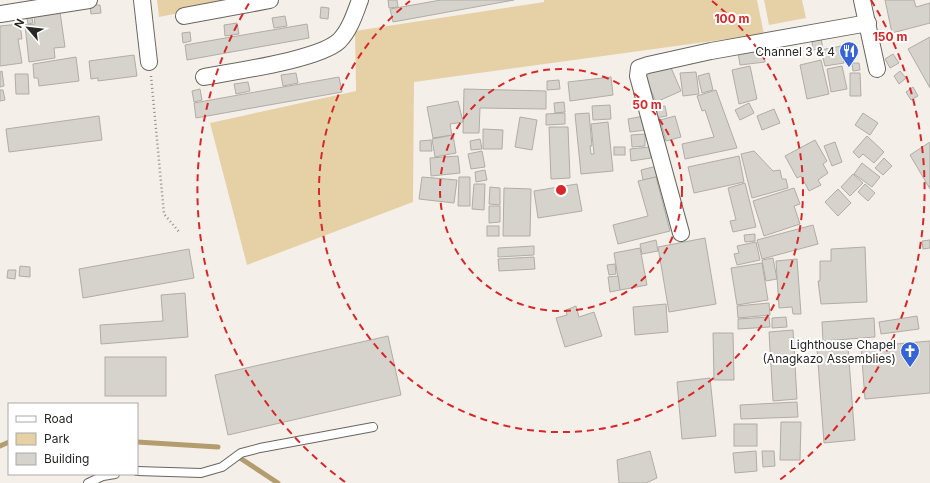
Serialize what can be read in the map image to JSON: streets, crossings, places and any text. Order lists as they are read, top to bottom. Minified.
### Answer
{"places":{"restaurant":["Channel 3 & 4"],"church":["Lighthouse Chapel (Anagkazo Assemblies)"]},"legend":["Road","Park","Building"],"north":"top left","rings":["100 m","150 m","50 m"]}
